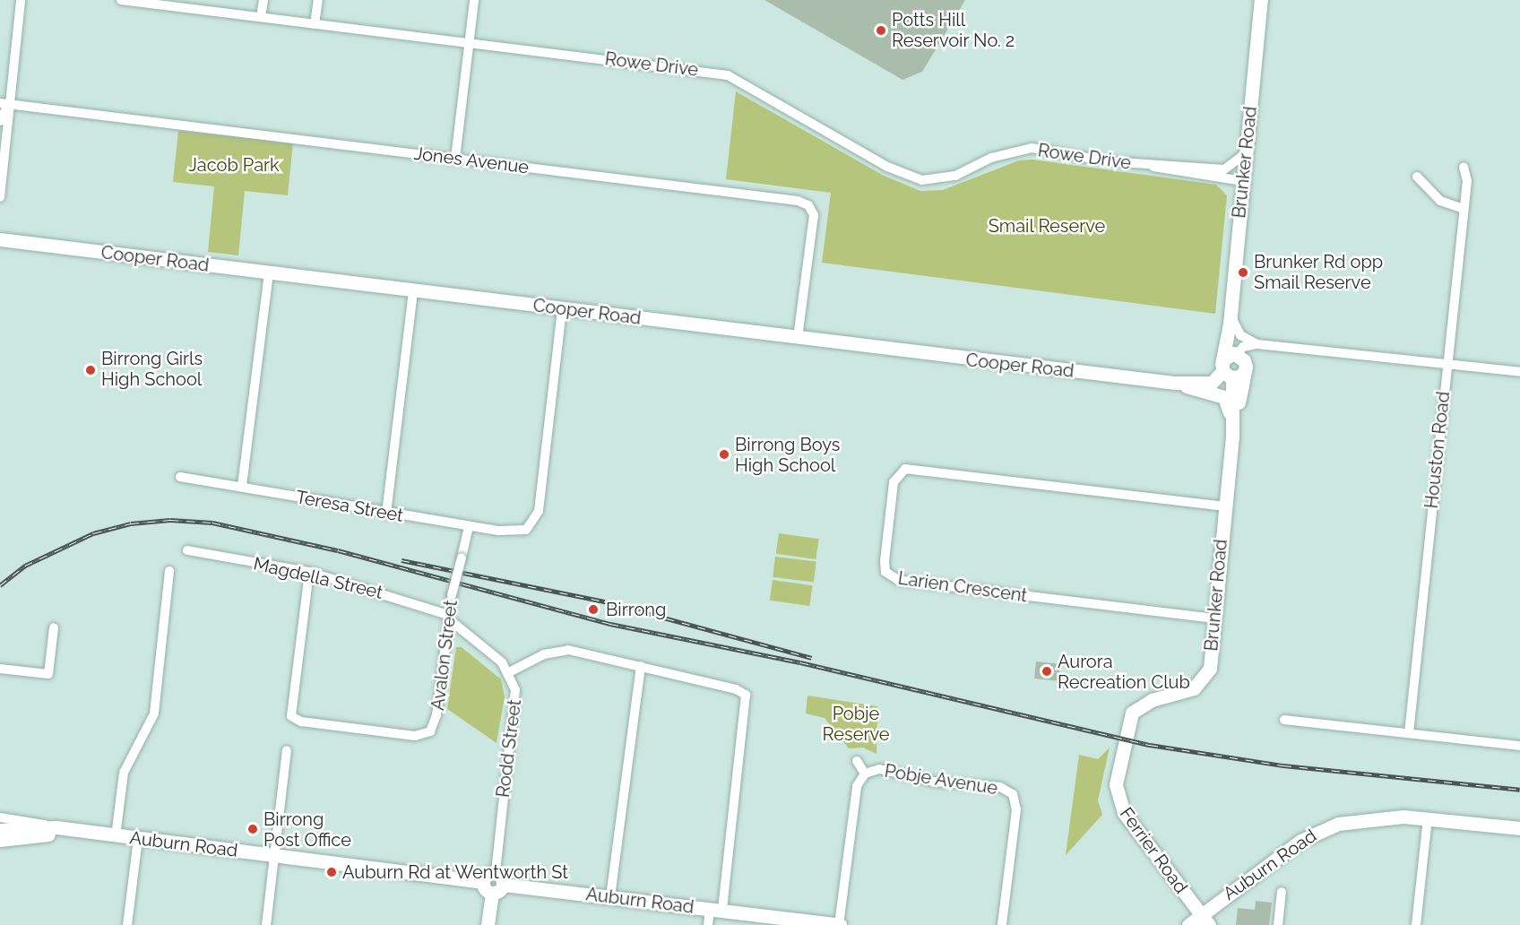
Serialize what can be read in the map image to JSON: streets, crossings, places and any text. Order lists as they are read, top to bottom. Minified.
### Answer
{"streets":{"main road":["Brunker Road","Cooper Road","Auburn Road","Ferrier Road"],"street":["Rowe Drive","Jones Avenue","Houston Road","Teresa Street","Magdella Street","Larien Crescent","Avalon Street","Rodd Street","Pobje Avenue"]},"crossings":[["Rowe Drive","Brunker Road"],["Jones Avenue","Cooper Road"],["Brunker Road","Larien Crescent"],["Brunker Road","Ferrier Road"],["Cooper Road","Teresa Street"],["Teresa Street","Avalon Street"],["Magdella Street","Avalon Street"],["Rodd Street","Auburn Road"],["Pobje Avenue","Auburn Road"],["Auburn Road","Ferrier Road"]],"parks":["Jacob Park","Smail Reserve","Pobje Reserve"],"places":["Potts Hill Reservoir No. 2","Brunker Rd opp Smail Reserve","Birrong Girls High School","Birrong Boys High School","Birrong","Aurora Recreation Club","Birrong Post Office","Auburn Rd at Wentworth St"]}
